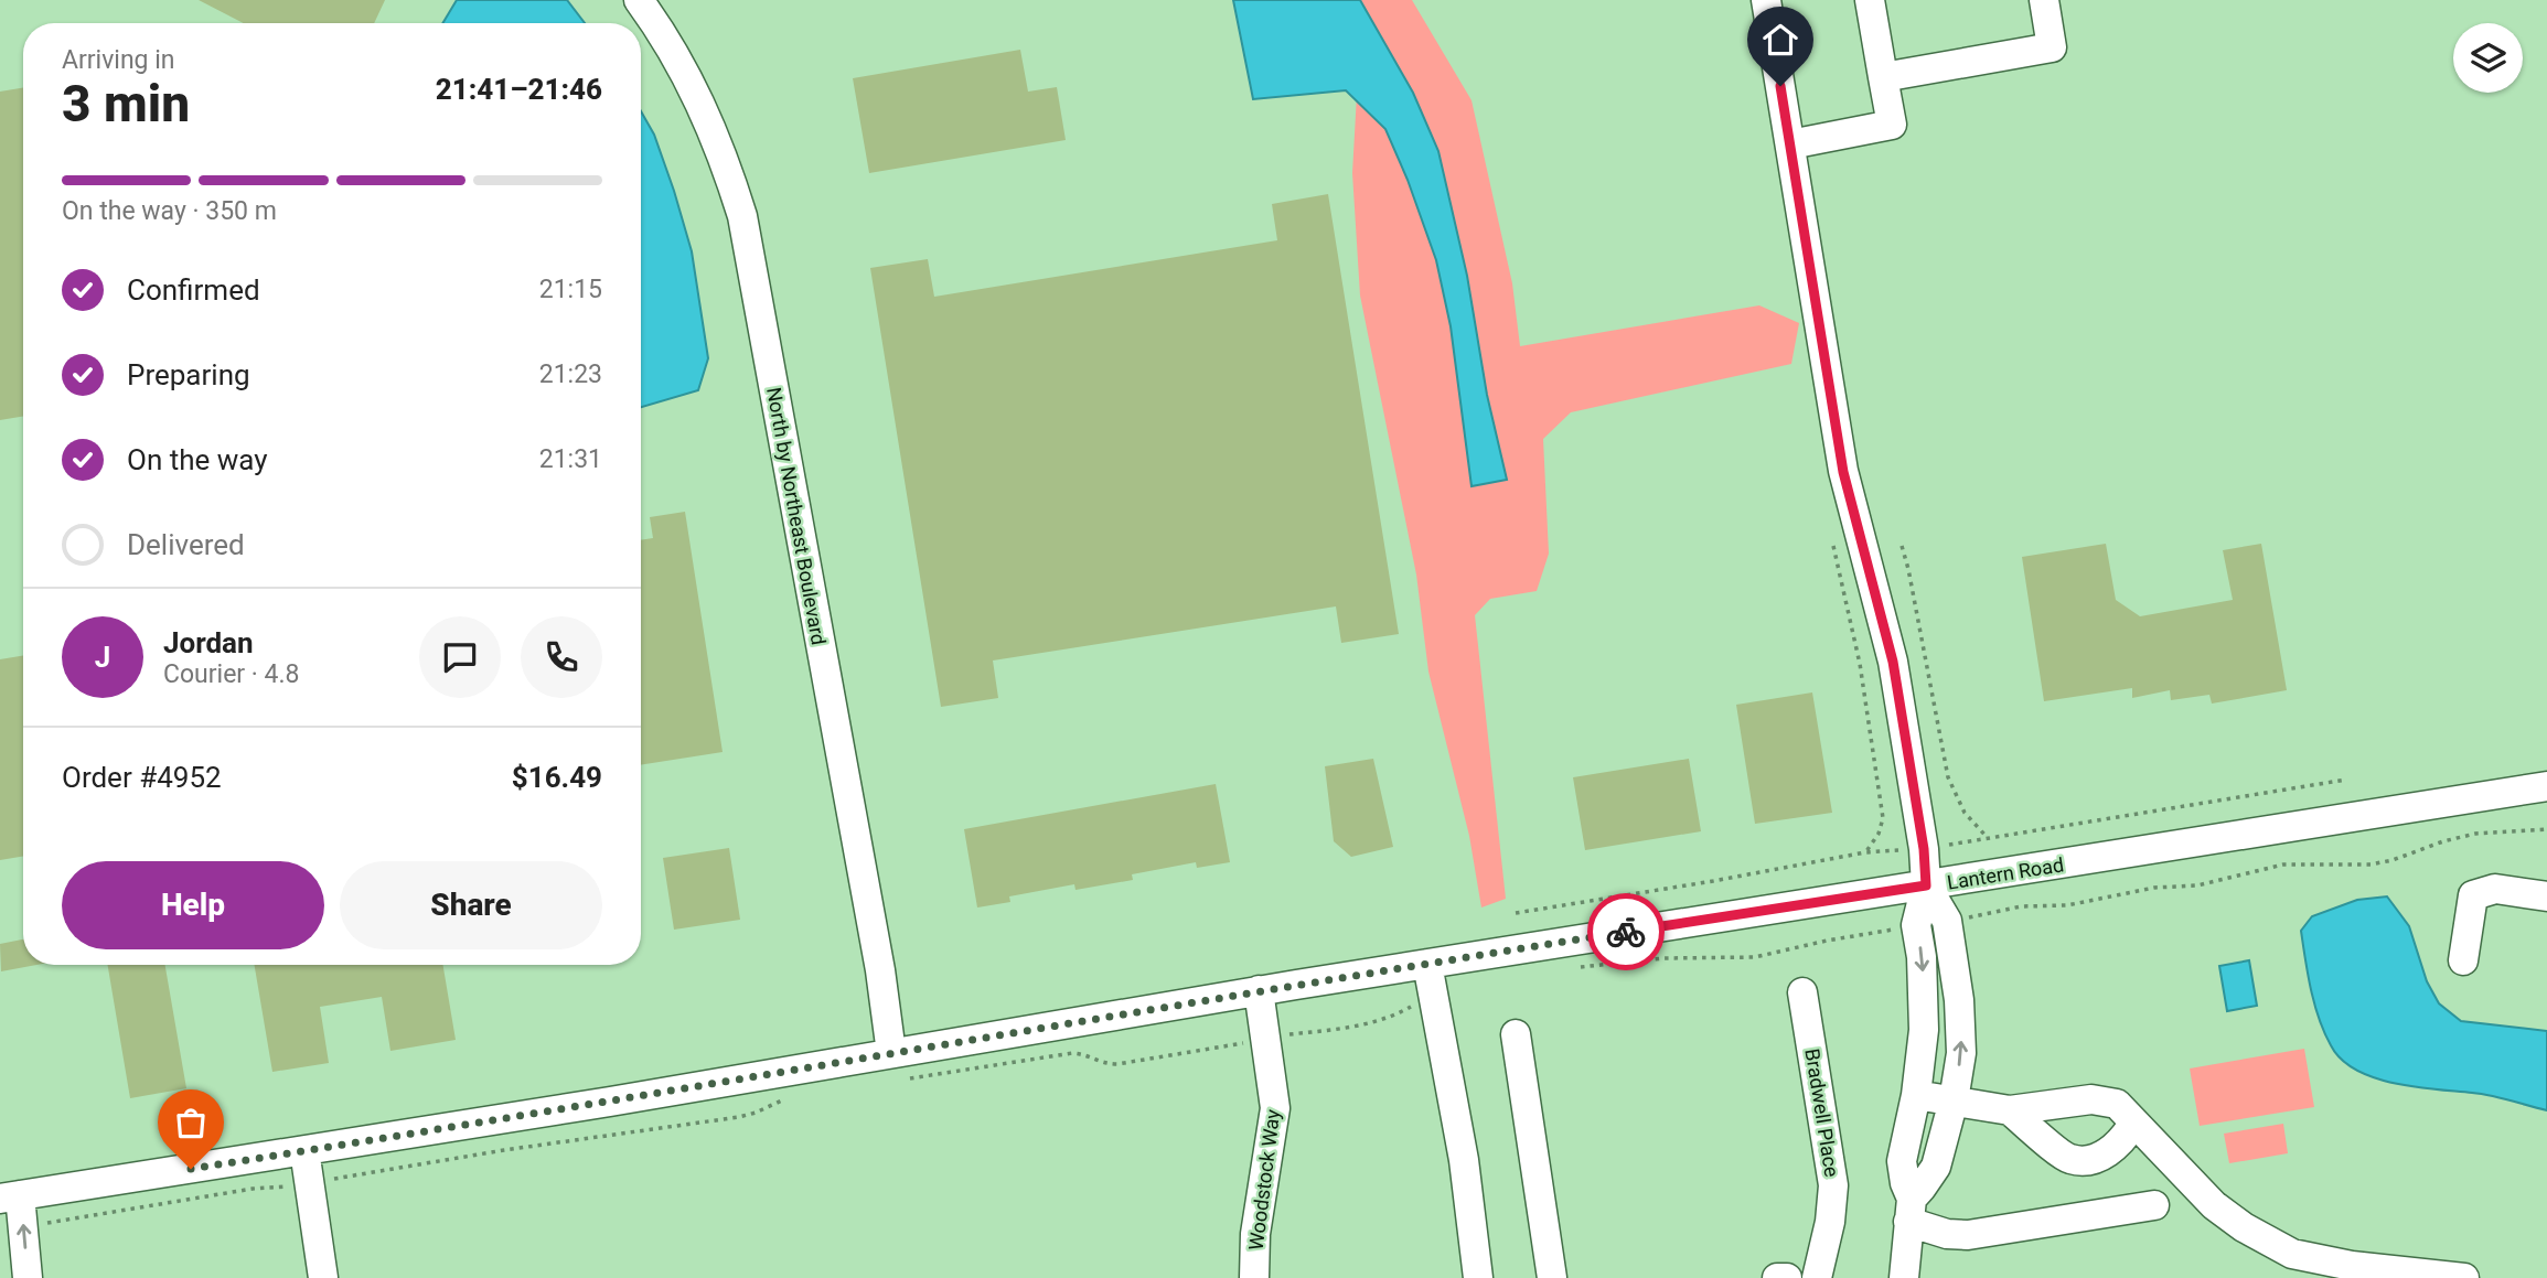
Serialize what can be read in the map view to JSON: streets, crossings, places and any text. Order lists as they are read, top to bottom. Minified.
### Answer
{"streets":{"street":["North by Northeast Boulevard","Lantern Road","Bradwell Place","Woodstock Way"]},"crossings":[["North by Northeast Boulevard","Lantern Road"],["Lantern Road","Woodstock Way"]],"page":{"heading":["3 min","Arriving in","21:41–21:46"],"panel":["Jordan","Courier · 4.8","Order #4952","$16.49"],"bar":"On the way · 350 m","list":[["Confirmed","21:15"],["Preparing","21:23"],["On the way","21:31"],"Delivered"],"round":"J","buttons":["Help","Share"]}}
